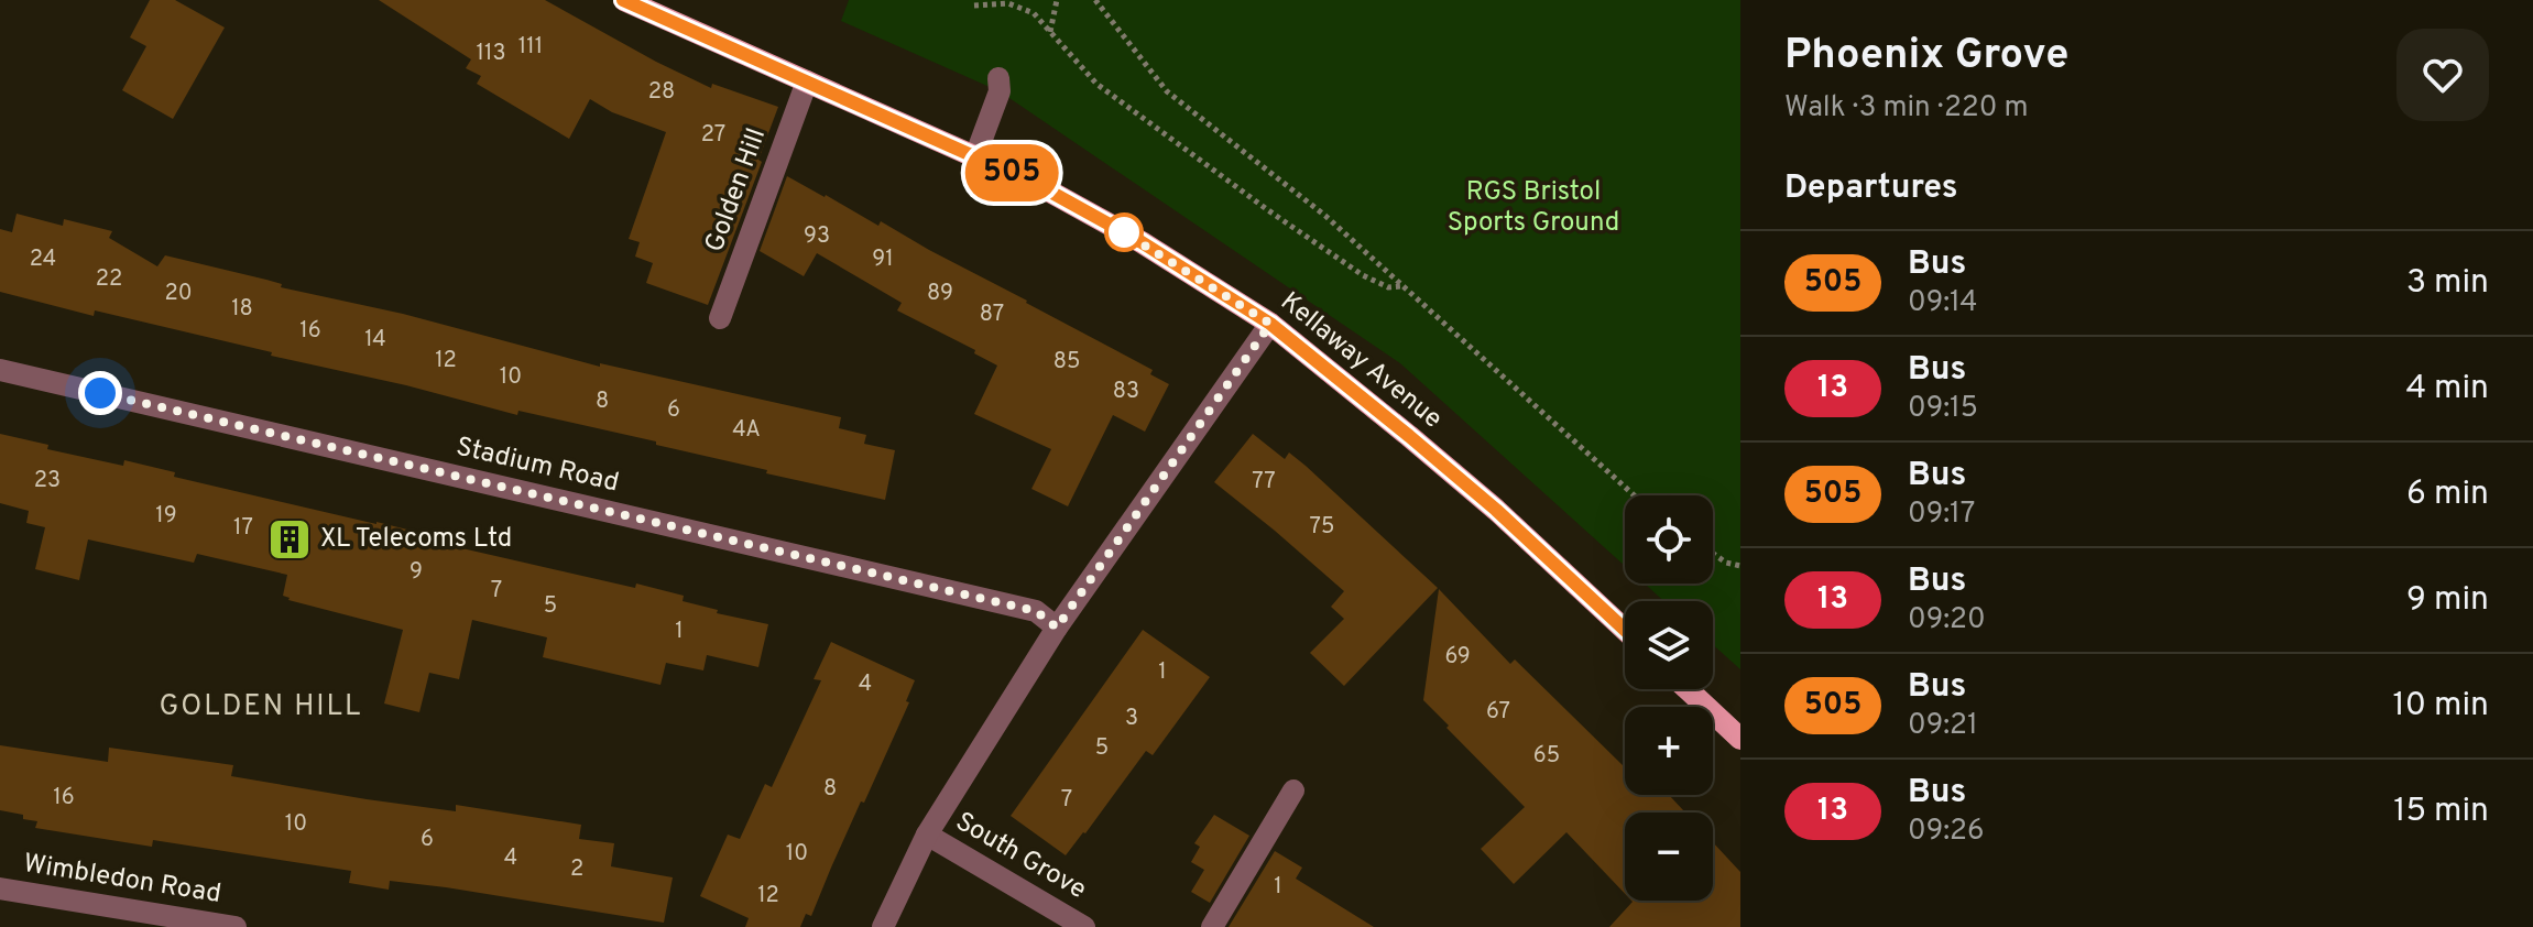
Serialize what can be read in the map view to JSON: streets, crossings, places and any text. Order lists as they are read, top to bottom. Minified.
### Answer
{"streets":{"main road":["Kellaway Avenue"],"street":["Golden Hill","Stadium Road","South Grove","Wimbledon Road"]},"crossings":[["Golden Hill","Kellaway Avenue"]],"districts":["GOLDEN HILL"],"parks":["RGS Bristol Sports Ground"],"places":{"building":["XL Telecoms Ltd"]},"lines":["bus line 505"],"house_numbers":["111","113","28","27","93","24","91","22","20","89","18","87","16","14","12","85","10","83","8","6","4A","23","77","19","75","17","9","7","5","1","69","1","4","67","3","5","65","8","16","7","10","6","10","4","2","1","12"],"page":{"on_map":"505","heading":[["Phoenix Grove","Walk · 3 min · 220 m"],"Departures"],"list":[{"mark":"505","name":"Bus","note":"09:14","value":"3 min"},{"mark":"13","name":"Bus","note":"09:15","value":"4 min"},{"mark":"505","name":"Bus","note":"09:17","value":"6 min"},{"mark":"13","name":"Bus","note":"09:20","value":"9 min"},{"mark":"505","name":"Bus","note":"09:21","value":"10 min"},{"mark":"13","name":"Bus","note":"09:26","value":"15 min"}],"map_buttons":["+","−"]}}
